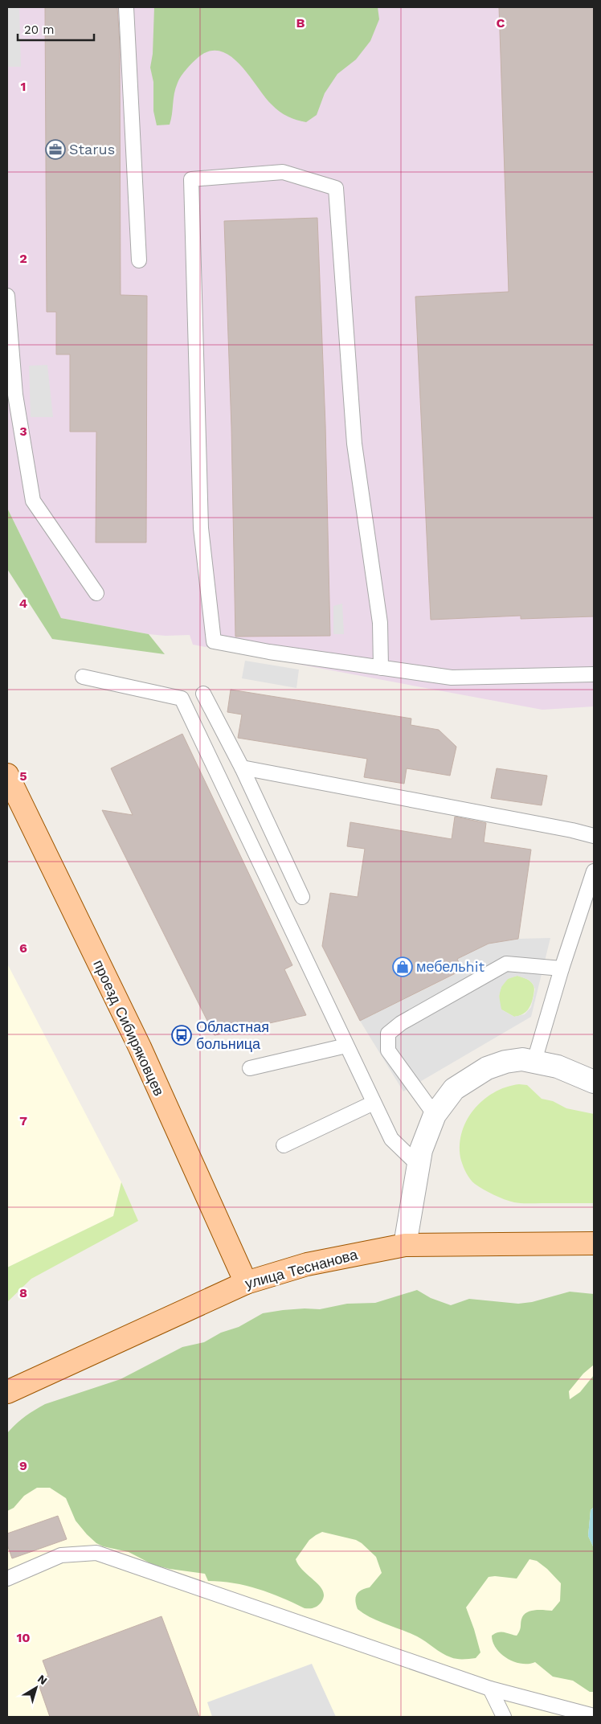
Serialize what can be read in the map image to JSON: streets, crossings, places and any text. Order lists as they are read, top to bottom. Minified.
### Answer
{"streets":{"main road":["проезд Сибиряковцев","улица Теснанова"]},"crossings":[["проезд Сибиряковцев","улица Теснанова"]],"places":{"office":["Starus"],"shop":["мебельhit"],"bus stop":["Областная больница"]},"scale_bar":"20 m","north":"top right","grid":{"columns":["B","C"],"rows":["1","2","3","4","5","6","7","8","9","10"]}}
